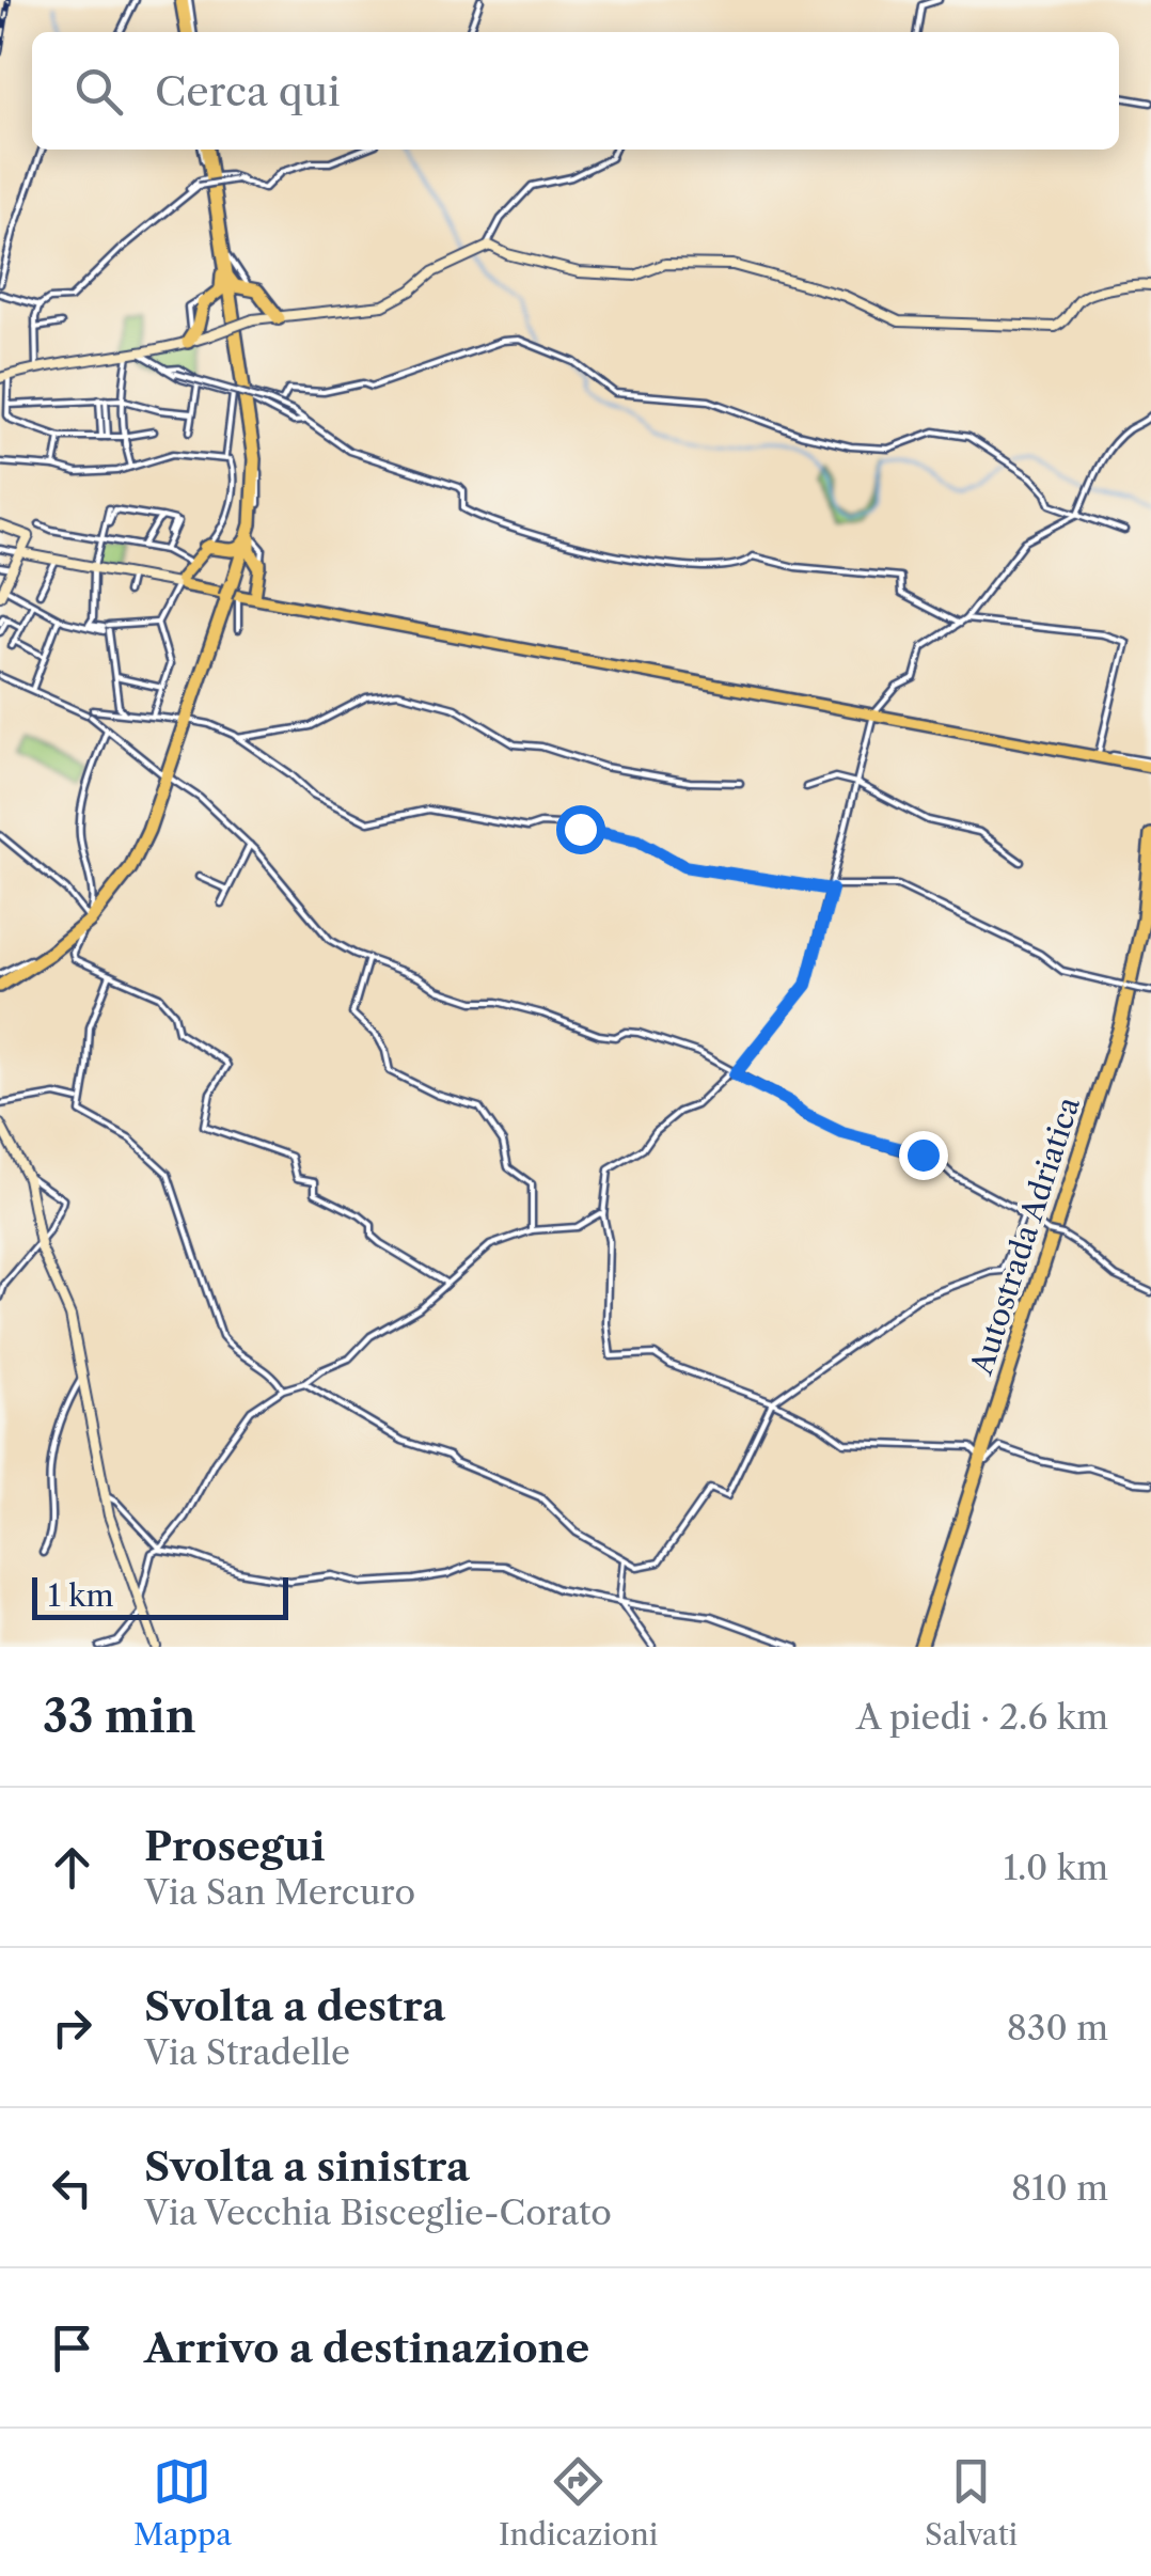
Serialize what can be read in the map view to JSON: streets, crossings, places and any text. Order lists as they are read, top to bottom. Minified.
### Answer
{"streets":{"highway":["Autostrada Adriatica"]},"scale_bar":"1 km","page":{"search":"Cerca qui","scale":"1 km","heading":["33 min","A piedi · 2.6 km"],"list":[["Prosegui","Via San Mercuro","1.0 km"],["Svolta a destra","Via Stradelle","830 m"],["Svolta a sinistra","Via Vecchia Bisceglie-Corato","810 m"],"Arrivo a destinazione"],"nav":["Mappa","Indicazioni","Salvati"]}}
